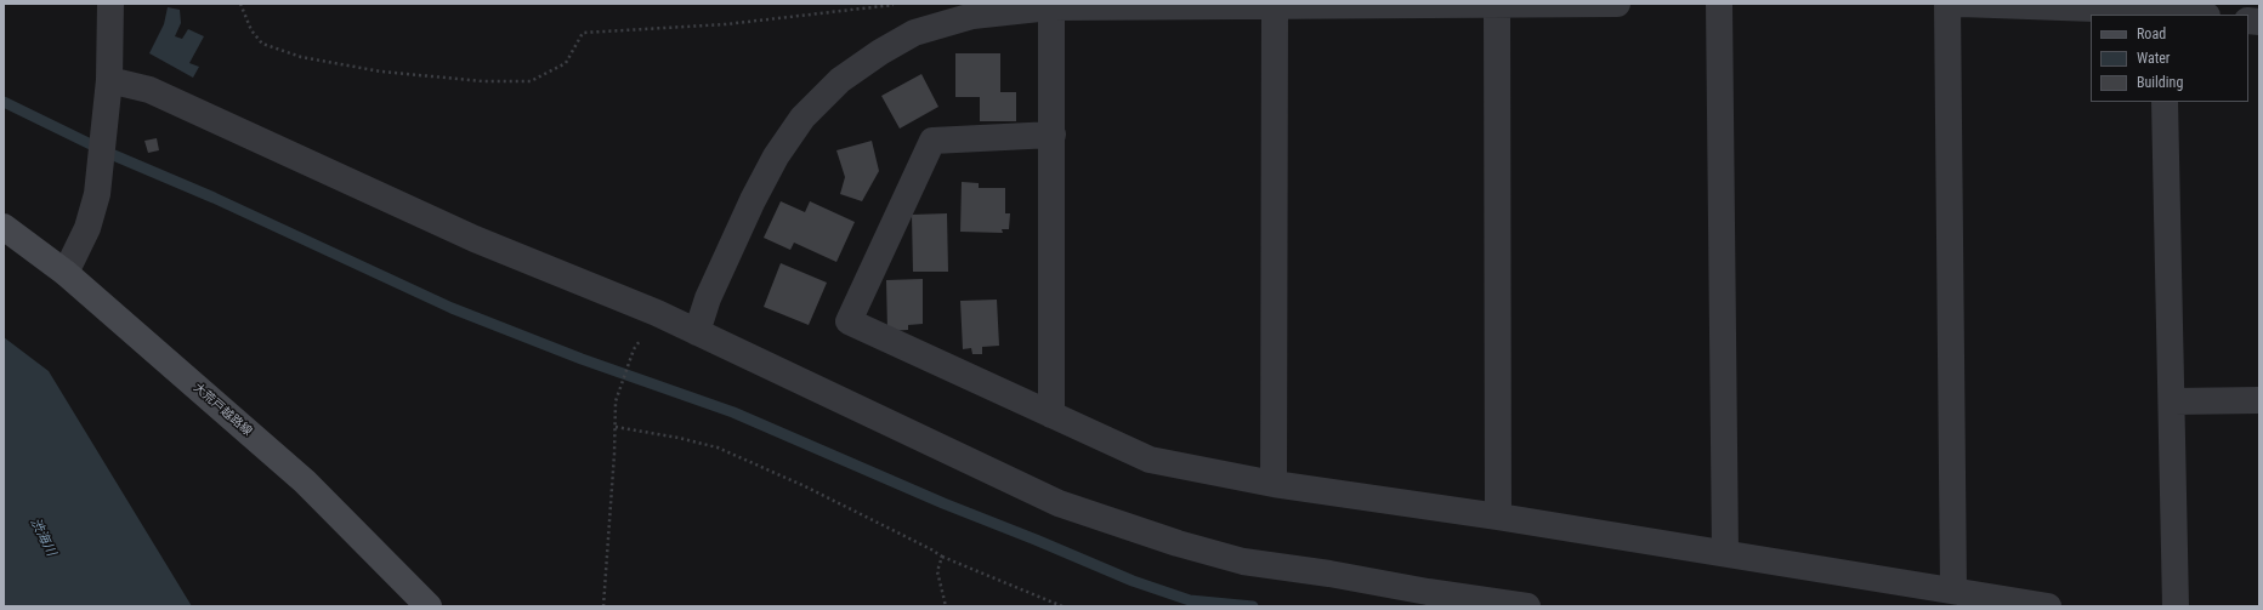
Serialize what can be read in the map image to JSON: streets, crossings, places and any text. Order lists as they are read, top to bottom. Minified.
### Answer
{"streets":{"main road":["大荒戸越路線"]},"water":["渋海川"],"legend":["Road","Water","Building"]}
